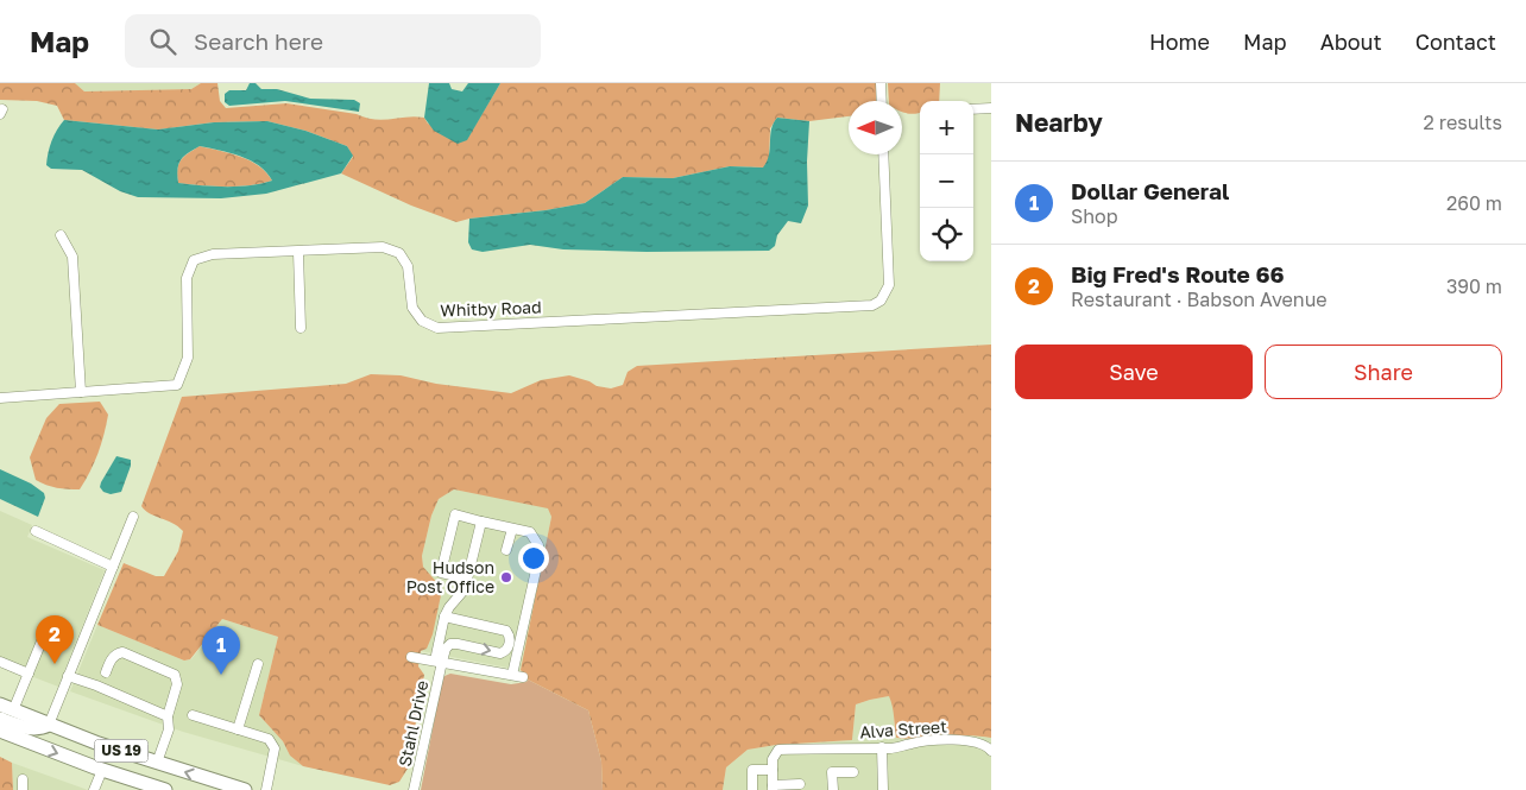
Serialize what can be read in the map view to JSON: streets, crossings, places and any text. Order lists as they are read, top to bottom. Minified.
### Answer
{"streets":{"highway":["US 19"],"street":["Whitby Road","Stahl Drive","Alva Street"]},"places":["Hudson Post Office"],"north":"left","page":{"header":"Map","search":"Search here","nav":["Home","Map","About","Contact"],"heading":["Nearby","2 results"],"map_buttons":["+","−"],"list":[{"mark":"1","name":"Dollar General","note":"Shop","value":"260 m"},{"mark":"2","name":"Big Fred's Route 66","note":"Restaurant · Babson Avenue","value":"390 m"}],"buttons":["Save","Share"],"pins":["2","1"]}}
